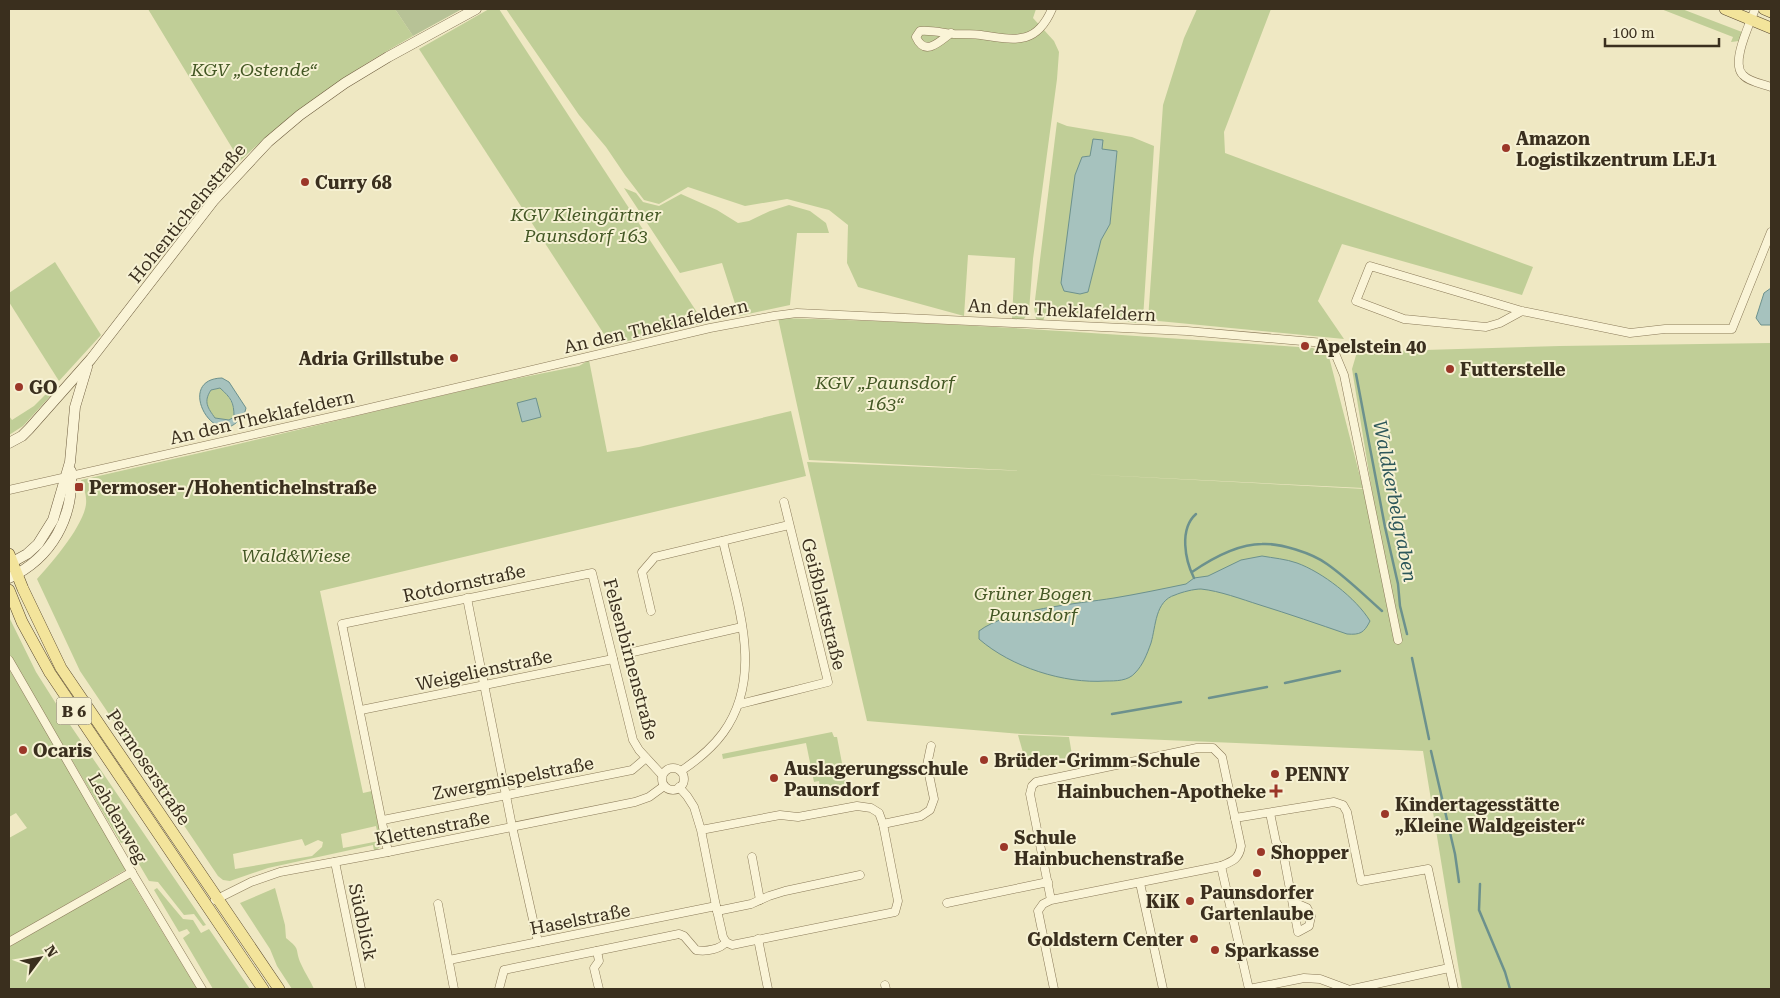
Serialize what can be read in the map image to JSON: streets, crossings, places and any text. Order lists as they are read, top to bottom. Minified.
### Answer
{"streets":{"main road":["Hohentichelnstraße","B 6","Permoserstraße"],"street":["An den Theklafeldern","Rotdornstraße","Geißblattstraße","Felsenbirnenstraße","Weigelienstraße","Zwergmispelstraße","Lehdenweg","Klettenstraße","Haselstraße","Südblick"]},"crossings":[["Hohentichelnstraße","An den Theklafeldern"],["Hohentichelnstraße","Permoserstraße"],["Rotdornstraße","Felsenbirnenstraße"],["Rotdornstraße","Weigelienstraße"],["Felsenbirnenstraße","Weigelienstraße"],["Felsenbirnenstraße","Zwergmispelstraße"],["Felsenbirnenstraße","Klettenstraße"],["Permoserstraße","Klettenstraße"],["Klettenstraße","Südblick"]],"water":["Waldkerbelgraben"],"parks":["KGV „Ostende“","KGV Kleingärtner Paunsdorf 163","KGV „Paunsdorf 163“","Wald&Wiese","Grüner Bogen Paunsdorf"],"places":{"other":["Amazon Logistikzentrum LEJ1","Curry 68","Apelstein 40","Adria Grillstube","Futterstelle","GO","Ocaris","Brüder-Grimm-Schule","PENNY","Auslagerungsschule Paunsdorf","Kindertagesstätte „Kleine Waldgeister“","Schule Hainbuchenstraße","Shopper","Paunsdorfer Gartenlaube","KiK","Goldstern Center","Sparkasse"],"transit":["Permoser-/Hohentichelnstraße"],"health":["Hainbuchen-Apotheke"]},"scale_bar":"100 m","north":"top right"}
